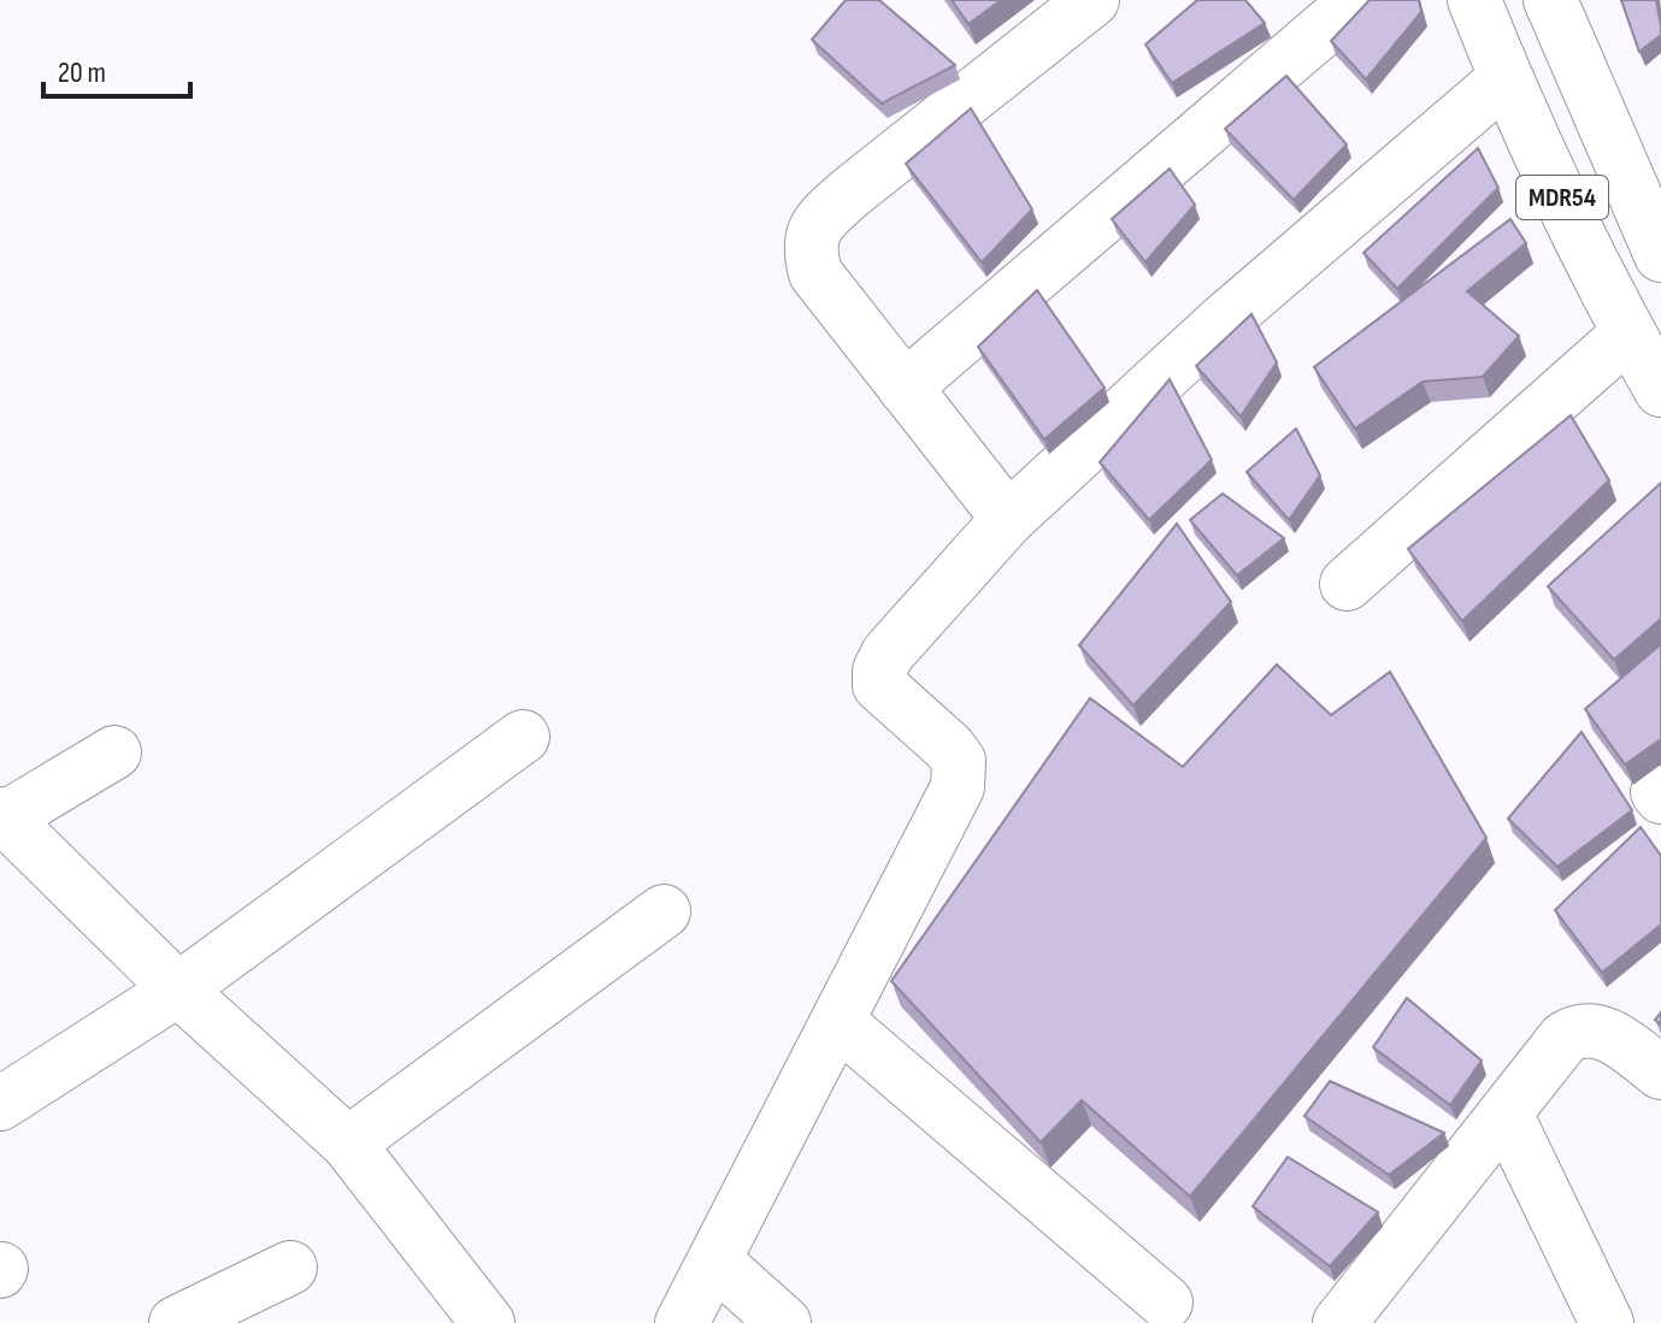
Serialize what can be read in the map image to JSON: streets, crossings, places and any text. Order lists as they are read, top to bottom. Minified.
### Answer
{"streets":{"street":["MDR54"]},"scale_bar":"20 m"}
